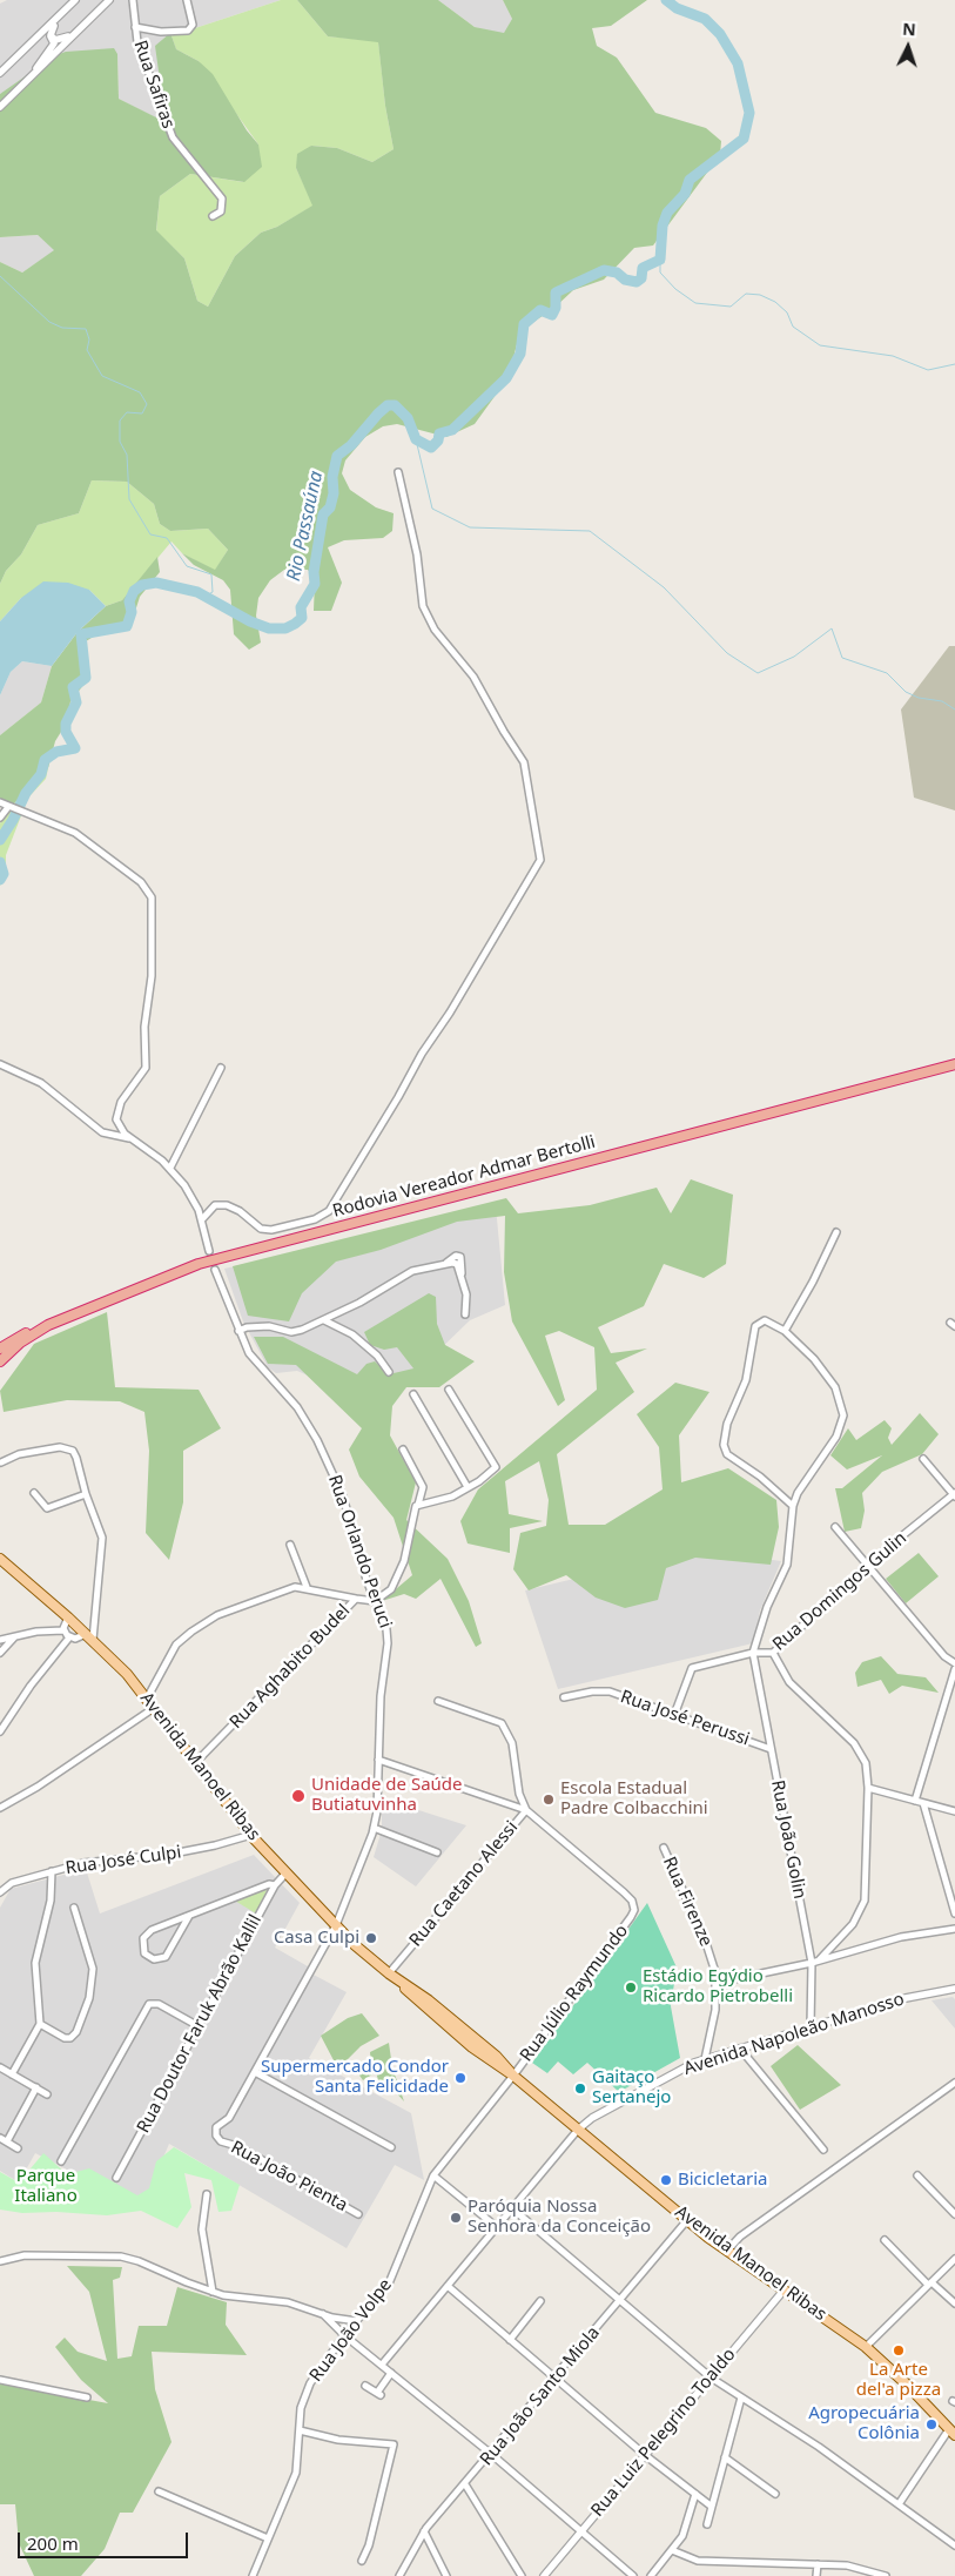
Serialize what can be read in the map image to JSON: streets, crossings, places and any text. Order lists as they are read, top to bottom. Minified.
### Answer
{"streets":{"highway":["Rodovia Vereador Admar Bertolli"],"main road":["Avenida Manoel Ribas"],"street":["Rua Safiras","Rua Orlando Peruci","Rua Domingos Gulin","Rua Aghabito Budel","Rua José Perussi","Rua João Golin","Rua José Culpi","Rua Caetano Alessi","Rua Firenze","Rua Júlio Raymundo","Rua Doutor Faruk Abrão Kallil","Avenida Napoleão Manosso","Rua João Pienta","Rua João Volpe","Rua João Santo Miola","Rua Luiz Pelegrino Toaldo"]},"crossings":[["Rua Orlando Peruci","Rua Aghabito Budel"],["Rua Orlando Peruci","Avenida Manoel Ribas"],["Rua Orlando Peruci","Rua João Pienta"],["Rua Domingos Gulin","Rua José Perussi"],["Rua Domingos Gulin","Rua João Golin"],["Rua Aghabito Budel","Avenida Manoel Ribas"],["Rua José Perussi","Rua João Golin"],["Avenida Manoel Ribas","Rua José Culpi"],["Avenida Manoel Ribas","Rua Caetano Alessi"],["Avenida Manoel Ribas","Rua Júlio Raymundo"],["Avenida Manoel Ribas","Rua Doutor Faruk Abrão Kallil"],["Avenida Manoel Ribas","Avenida Napoleão Manosso"],["Avenida Manoel Ribas","Rua João Volpe"],["Avenida Manoel Ribas","Rua João Santo Miola"],["Avenida Manoel Ribas","Rua Luiz Pelegrino Toaldo"],["Rua João Golin","Avenida Napoleão Manosso"],["Rua Caetano Alessi","Rua Júlio Raymundo"],["Rua Firenze","Avenida Napoleão Manosso"],["Rua Júlio Raymundo","Rua João Volpe"]],"water":["Rio Passaúna"],"parks":["Parque Italiano"],"places":["Unidade de Saúde Butiatuvinha","Escola Estadual Padre Colbacchini","Casa Culpi","Estádio Egýdio Ricardo Pietrobelli","Supermercado Condor Santa Felicidade","Gaitaço Sertanejo","Bicicletaria","Paróquia Nossa Senhora da Conceição","La Arte del'a pizza","Agropecuária Colônia"],"scale_bar":"200 m","north":"top"}
